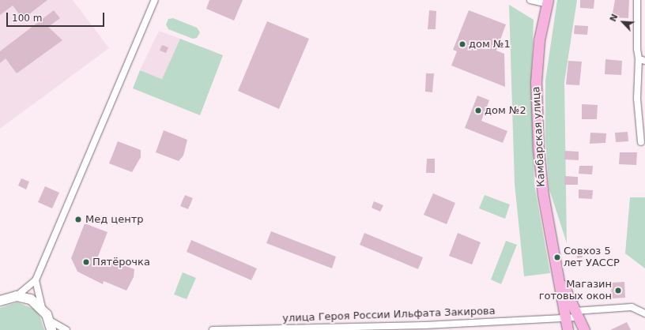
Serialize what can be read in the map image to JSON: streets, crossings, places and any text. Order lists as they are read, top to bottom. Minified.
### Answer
{"streets":{"main road":["Камбарская улица"],"street":["улица Героя России Ильфата Закирова"]},"crossings":[["Камбарская улица","улица Героя России Ильфата Закирова"]],"places":["дом №1","дом №2","Мед центр","Совхоз 5 лет УАССР","Пятёрочка","Магазин готовых окон"],"scale_bar":"100 m","north":"top left"}
